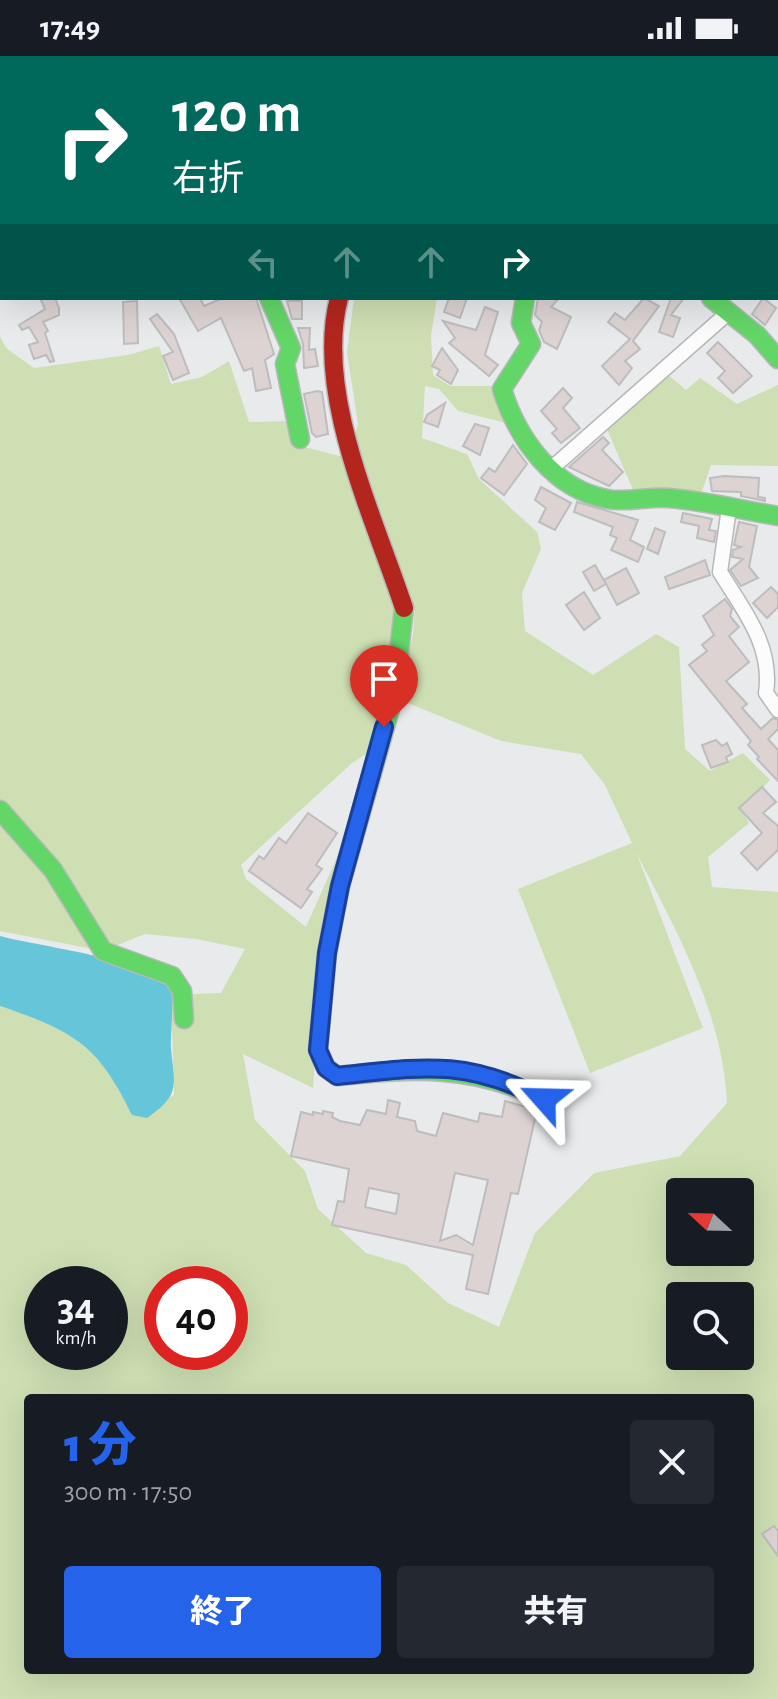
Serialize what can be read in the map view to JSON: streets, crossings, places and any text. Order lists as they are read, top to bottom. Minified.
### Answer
{"north":"left","page":{"status":"17:49","turn":["120 m","右折"],"speed":"34 km/h","limit":"40","heading":["1 分","300 m · 17:50"],"buttons":["終了","共有"]}}
